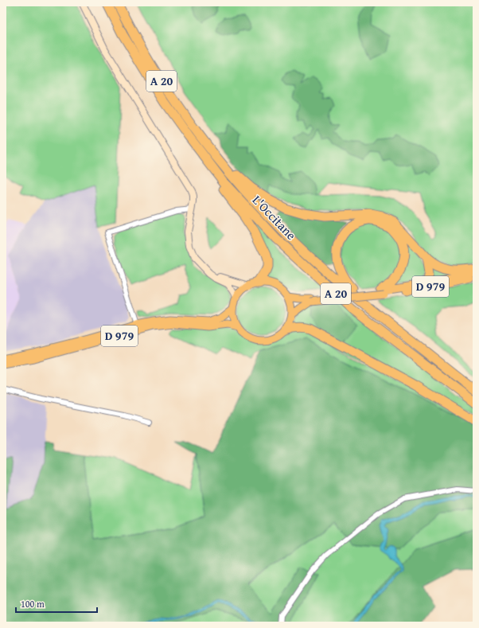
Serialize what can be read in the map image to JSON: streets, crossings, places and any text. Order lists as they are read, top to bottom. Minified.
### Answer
{"streets":{"highway":["A 20","L'Occitane"],"main road":["D 979"]},"scale_bar":"100 m"}
